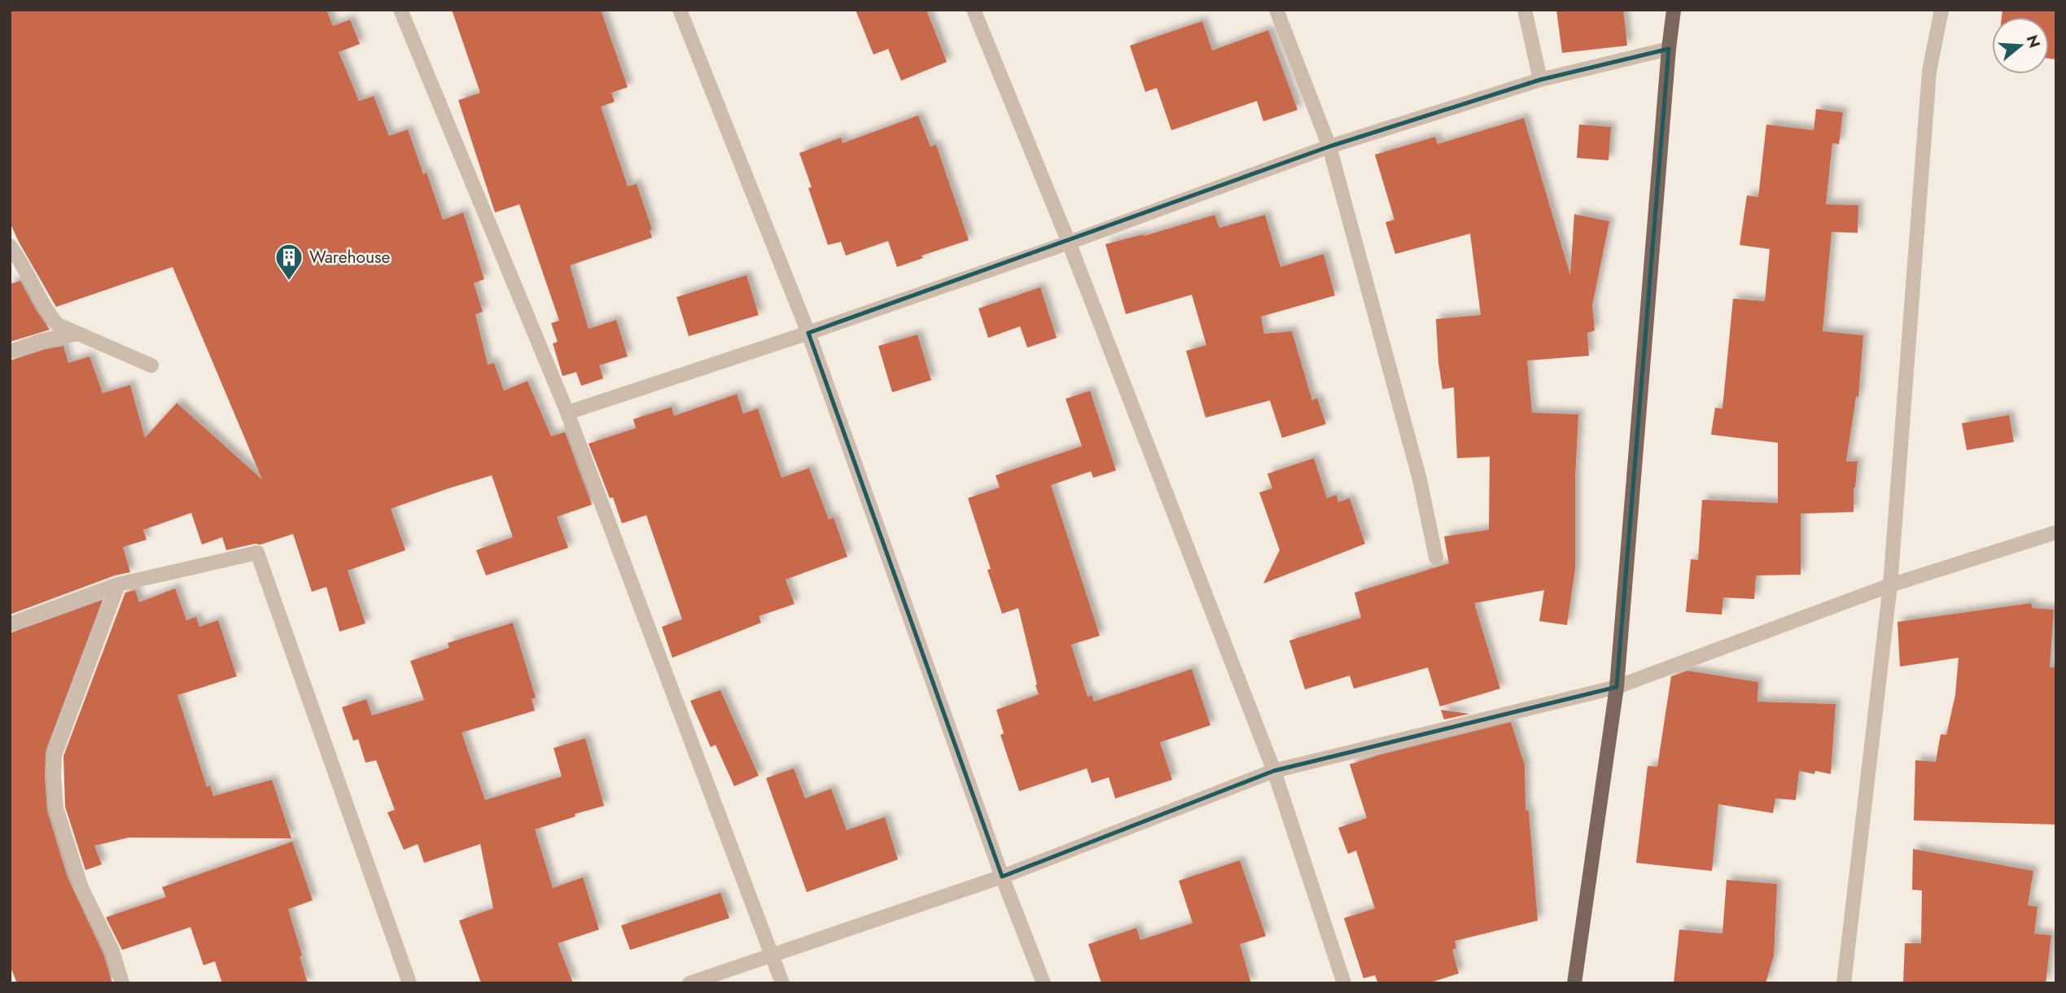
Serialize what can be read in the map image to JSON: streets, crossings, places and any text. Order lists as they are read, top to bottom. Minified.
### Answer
{"places":{"building":["Warehouse"]},"north":"right"}
